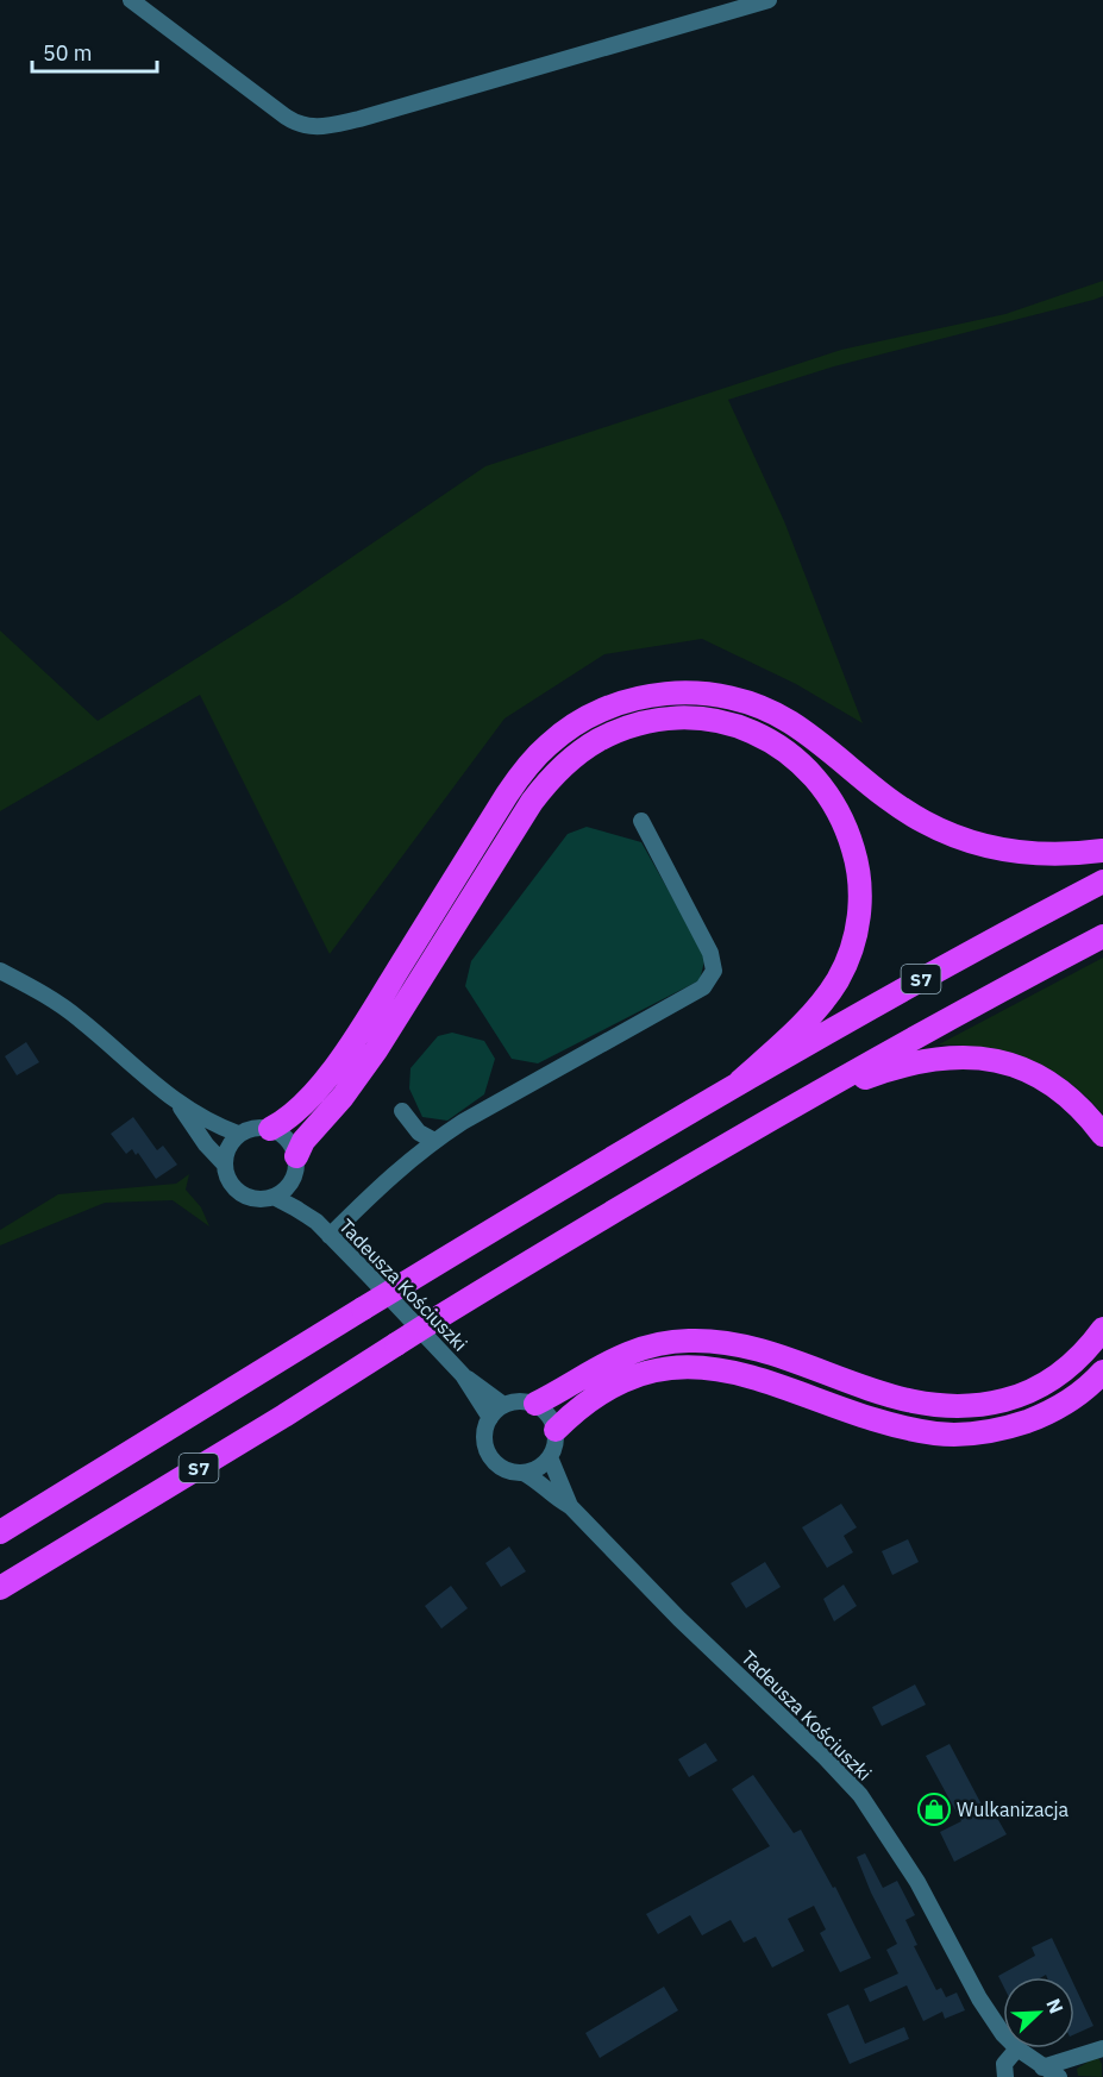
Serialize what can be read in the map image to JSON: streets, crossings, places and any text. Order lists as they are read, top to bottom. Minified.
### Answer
{"streets":{"highway":["S7"],"street":["Tadeusza Kościuszki"]},"places":{"shop":["Wulkanizacja"]},"scale_bar":"50 m","north":"top right"}
